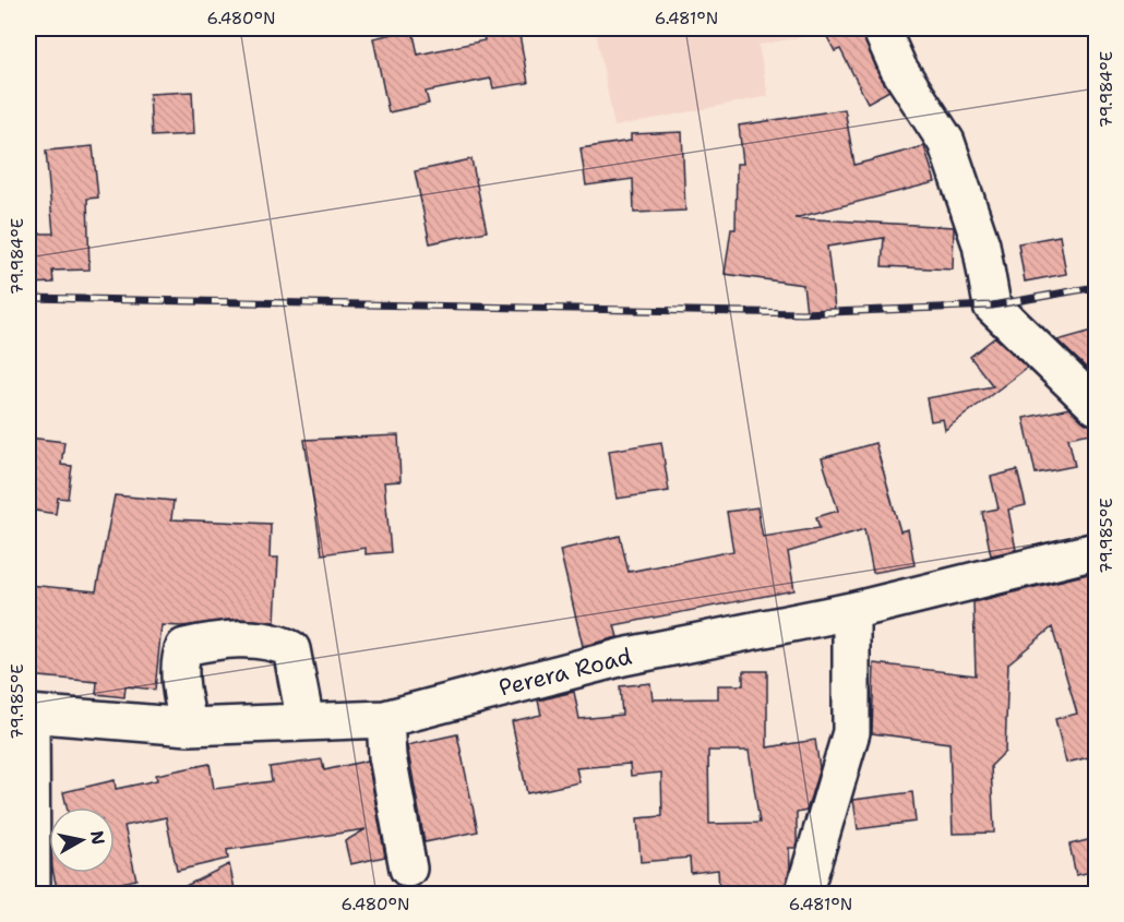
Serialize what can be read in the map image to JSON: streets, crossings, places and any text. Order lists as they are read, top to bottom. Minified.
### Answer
{"streets":{"street":["Perera Road"]},"north":"right","coordinates":["6.480°N","6.481°N","79.984°E","79.985°E"]}
